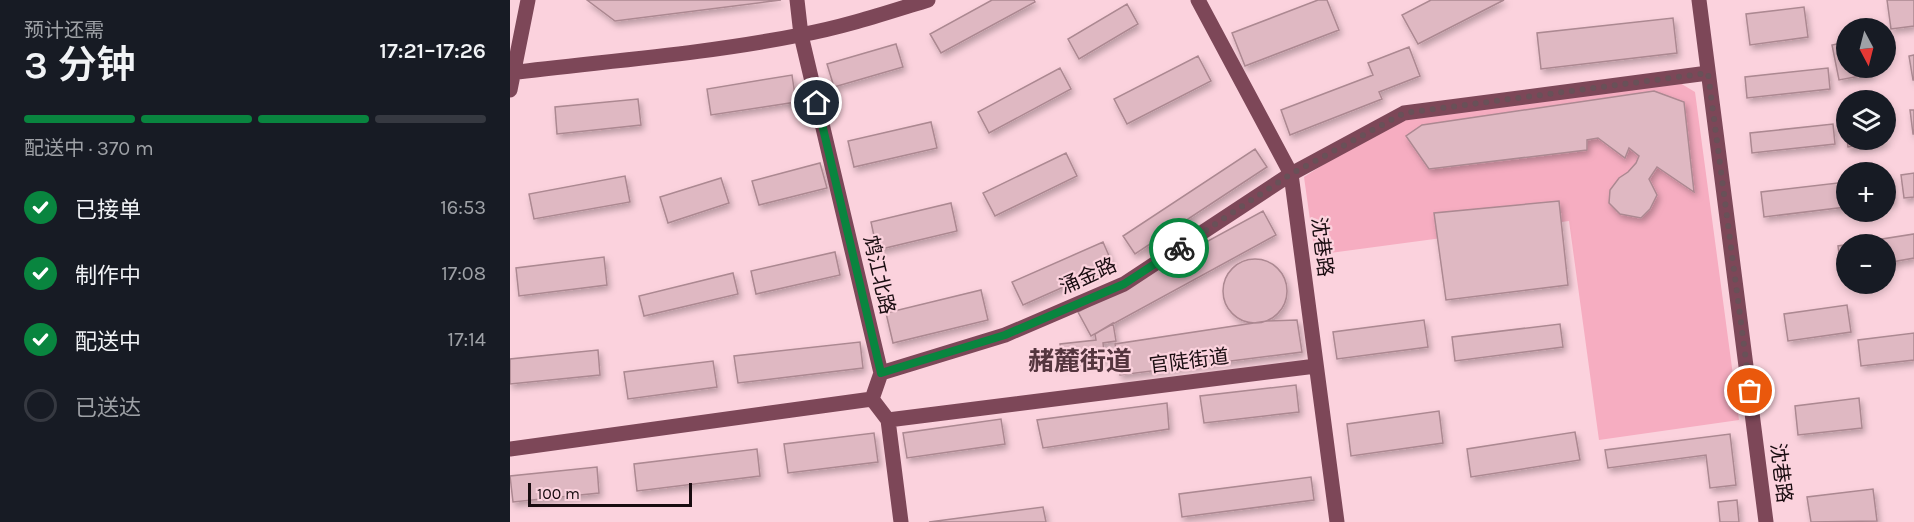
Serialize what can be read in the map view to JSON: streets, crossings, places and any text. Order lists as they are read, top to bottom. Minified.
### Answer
{"streets":{"street":["沈巷路","鸩江北路","涌金路","官陡街道"]},"crossings":[["沈巷路","涌金路"],["沈巷路","官陡街道"],["鸩江北路","涌金路"]],"districts":["赭麓街道"],"scale_bar":"100 m","north":"bottom","page":{"heading":["3 分钟","预计还需","17:21–17:26"],"map_buttons":["+","−"],"bar":"配送中 · 370 m","list":[["已接单","16:53"],["制作中","17:08"],["配送中","17:14"],"已送达"],"scale":"100 m"}}
